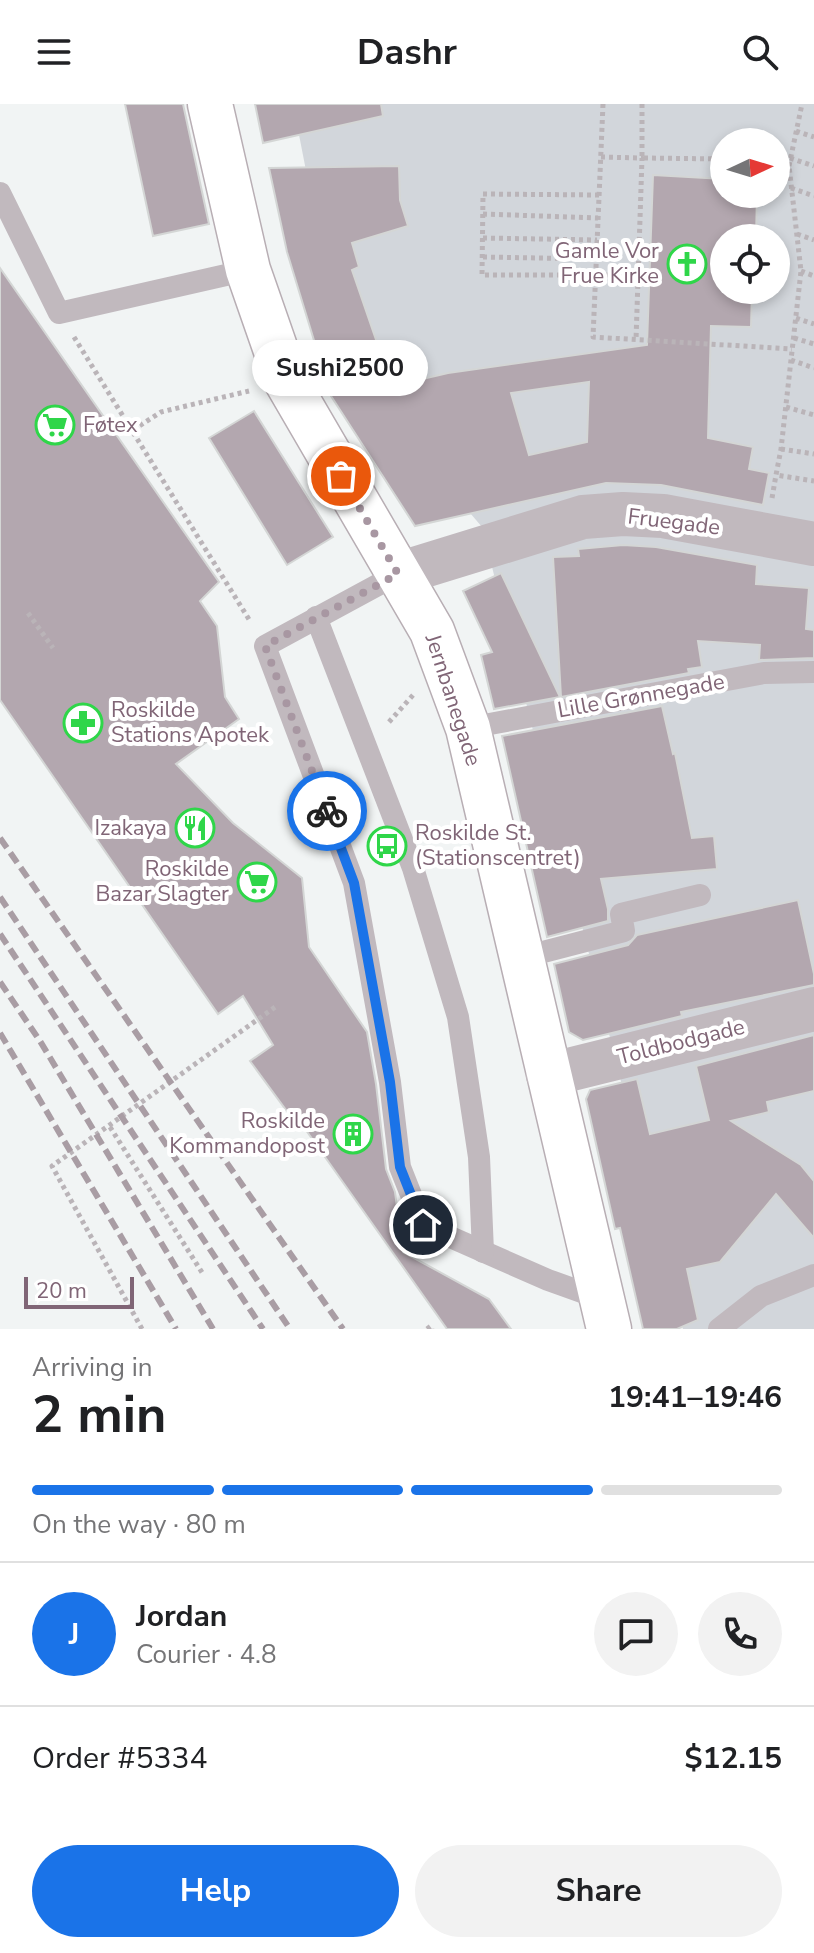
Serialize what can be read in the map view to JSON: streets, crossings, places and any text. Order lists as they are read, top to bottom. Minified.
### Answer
{"streets":{"street":["Fruegade","Jernbanegade","Toldbodgade"],"lane":["Lille Grønnegade"]},"crossings":[["Fruegade","Jernbanegade"],["Lille Grønnegade","Jernbanegade"],["Jernbanegade","Toldbodgade"]],"places":{"church":["Gamle Vor Frue Kirke"],"supermarket":["Føtex","Roskilde Bazar Slagter"],"other":["Sushi2500"],"pharmacy":["Roskilde Stations Apotek"],"restaurant":["Izakaya"],"bus stop":["Roskilde St. (Stationscentret)"],"building":["Roskilde Kommandopost"]},"scale_bar":"20 m","north":"right","page":{"header":"Dashr","bubble":"Sushi2500","scale":"20 m","heading":["2 min","Arriving in","19:41–19:46"],"panel":["Jordan","Courier · 4.8","Order #5334","$12.15"],"bar":"On the way · 80 m","round":"J","buttons":["Help","Share"]}}
